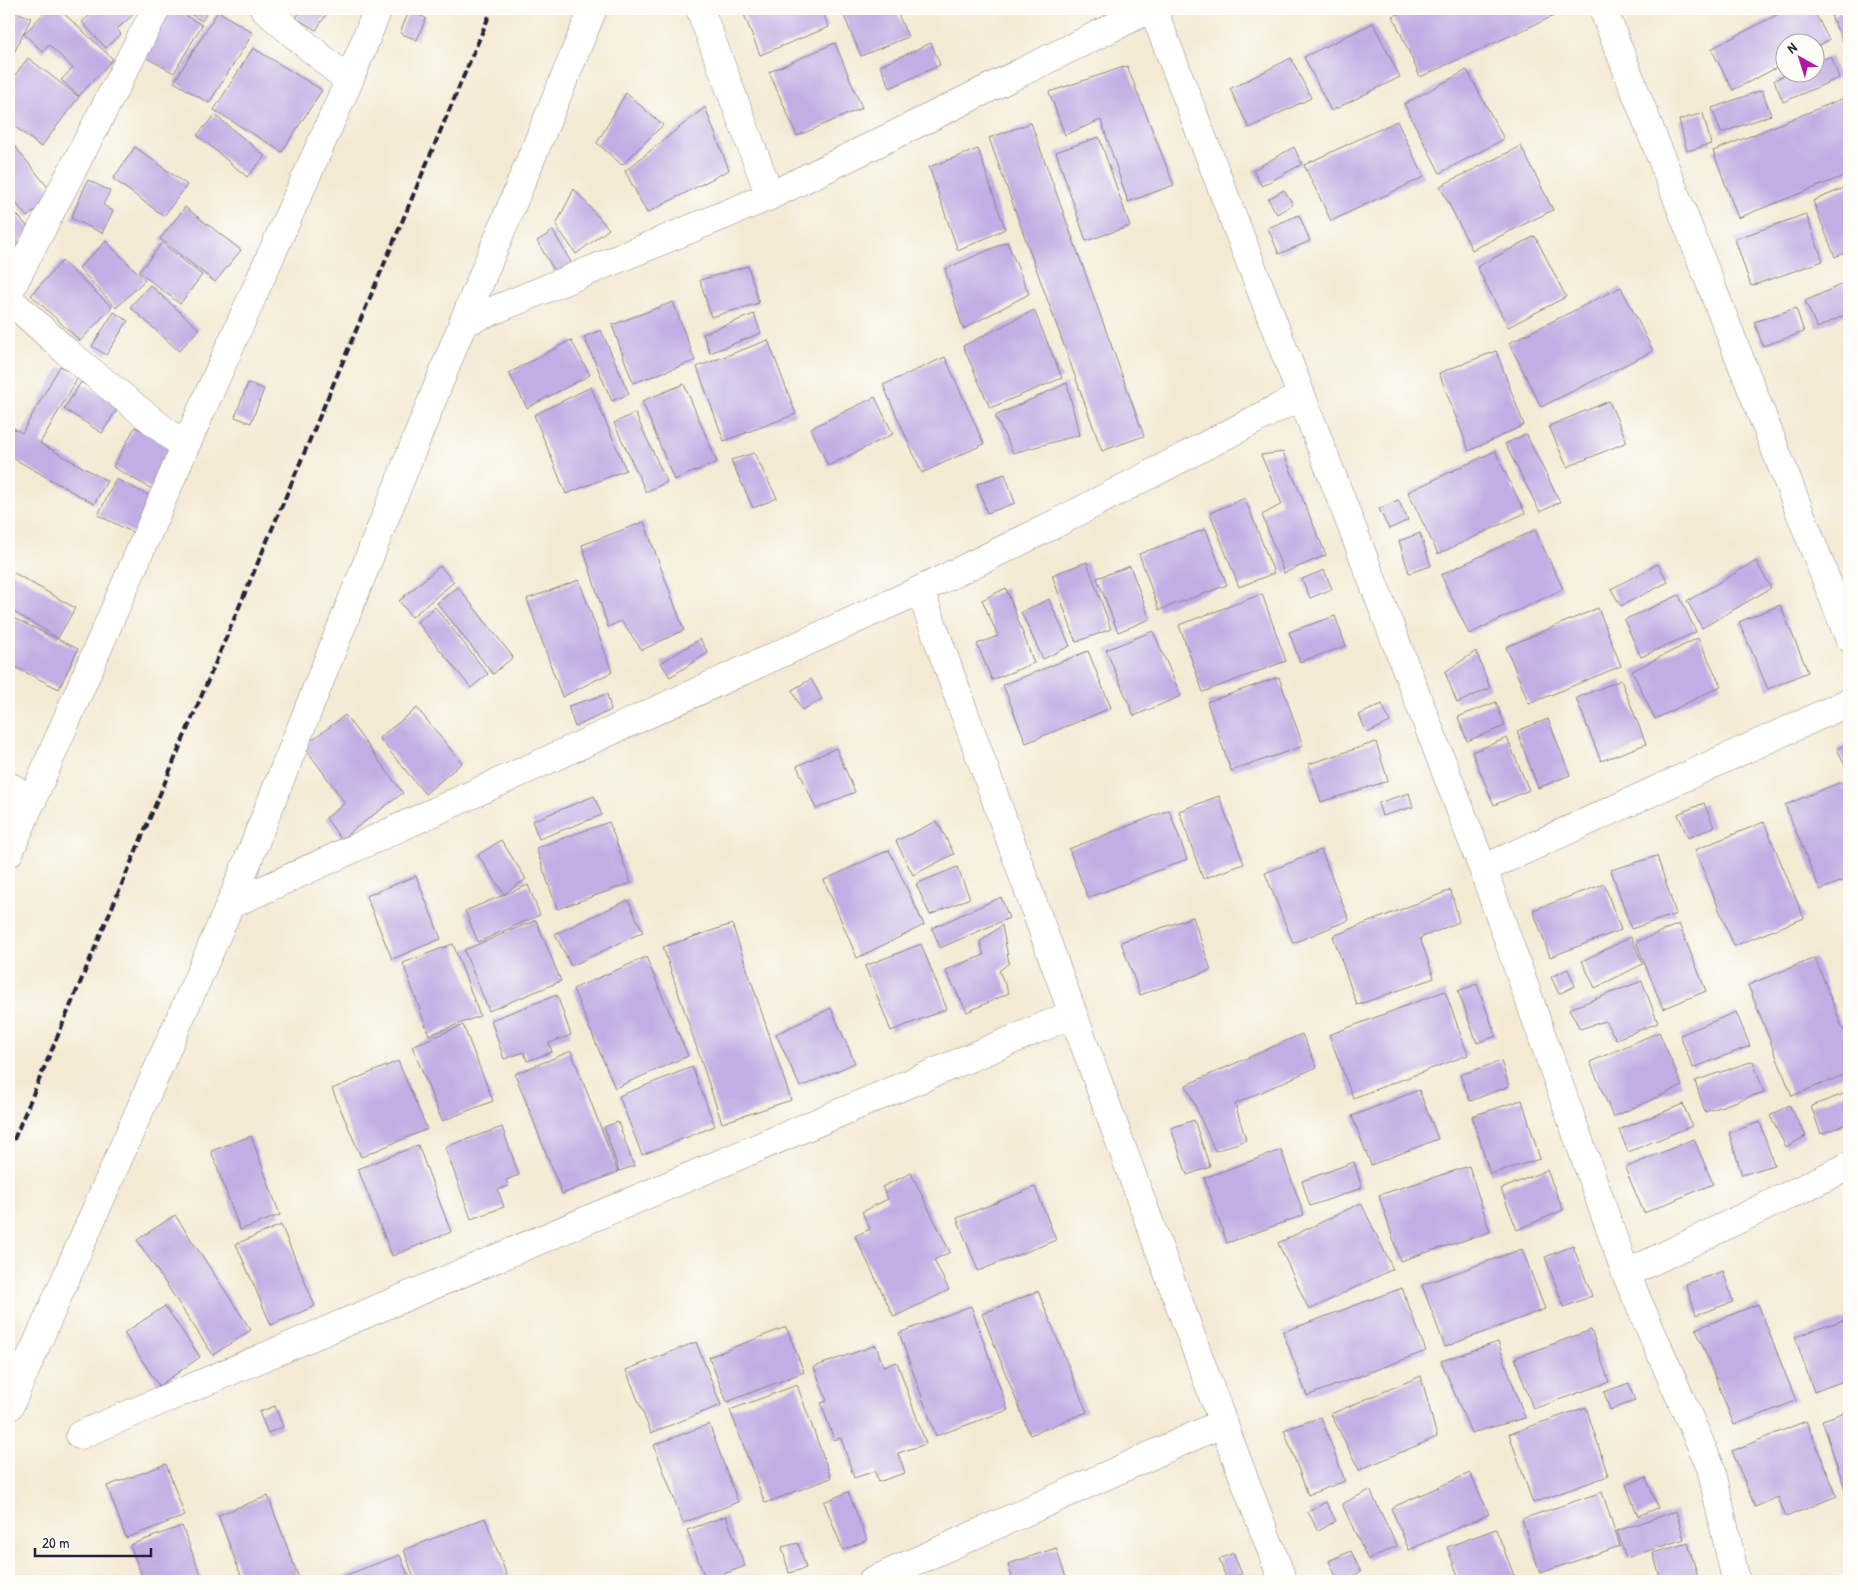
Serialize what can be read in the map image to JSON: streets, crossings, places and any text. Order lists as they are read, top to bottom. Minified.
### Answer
{"scale_bar":"20 m","north":"top left"}
